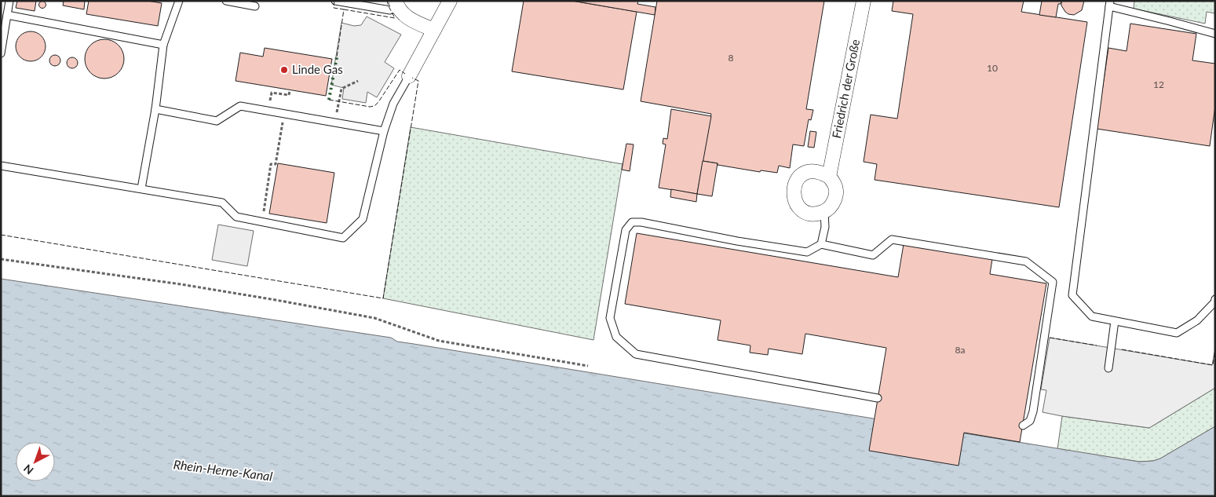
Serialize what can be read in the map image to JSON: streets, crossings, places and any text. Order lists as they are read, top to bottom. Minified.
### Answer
{"streets":{"street":["Friedrich der Große"]},"water":["Rhein-Herne-Kanal"],"places":["Linde Gas"],"house_numbers":["8","10","12","8a"],"north":"bottom left"}
